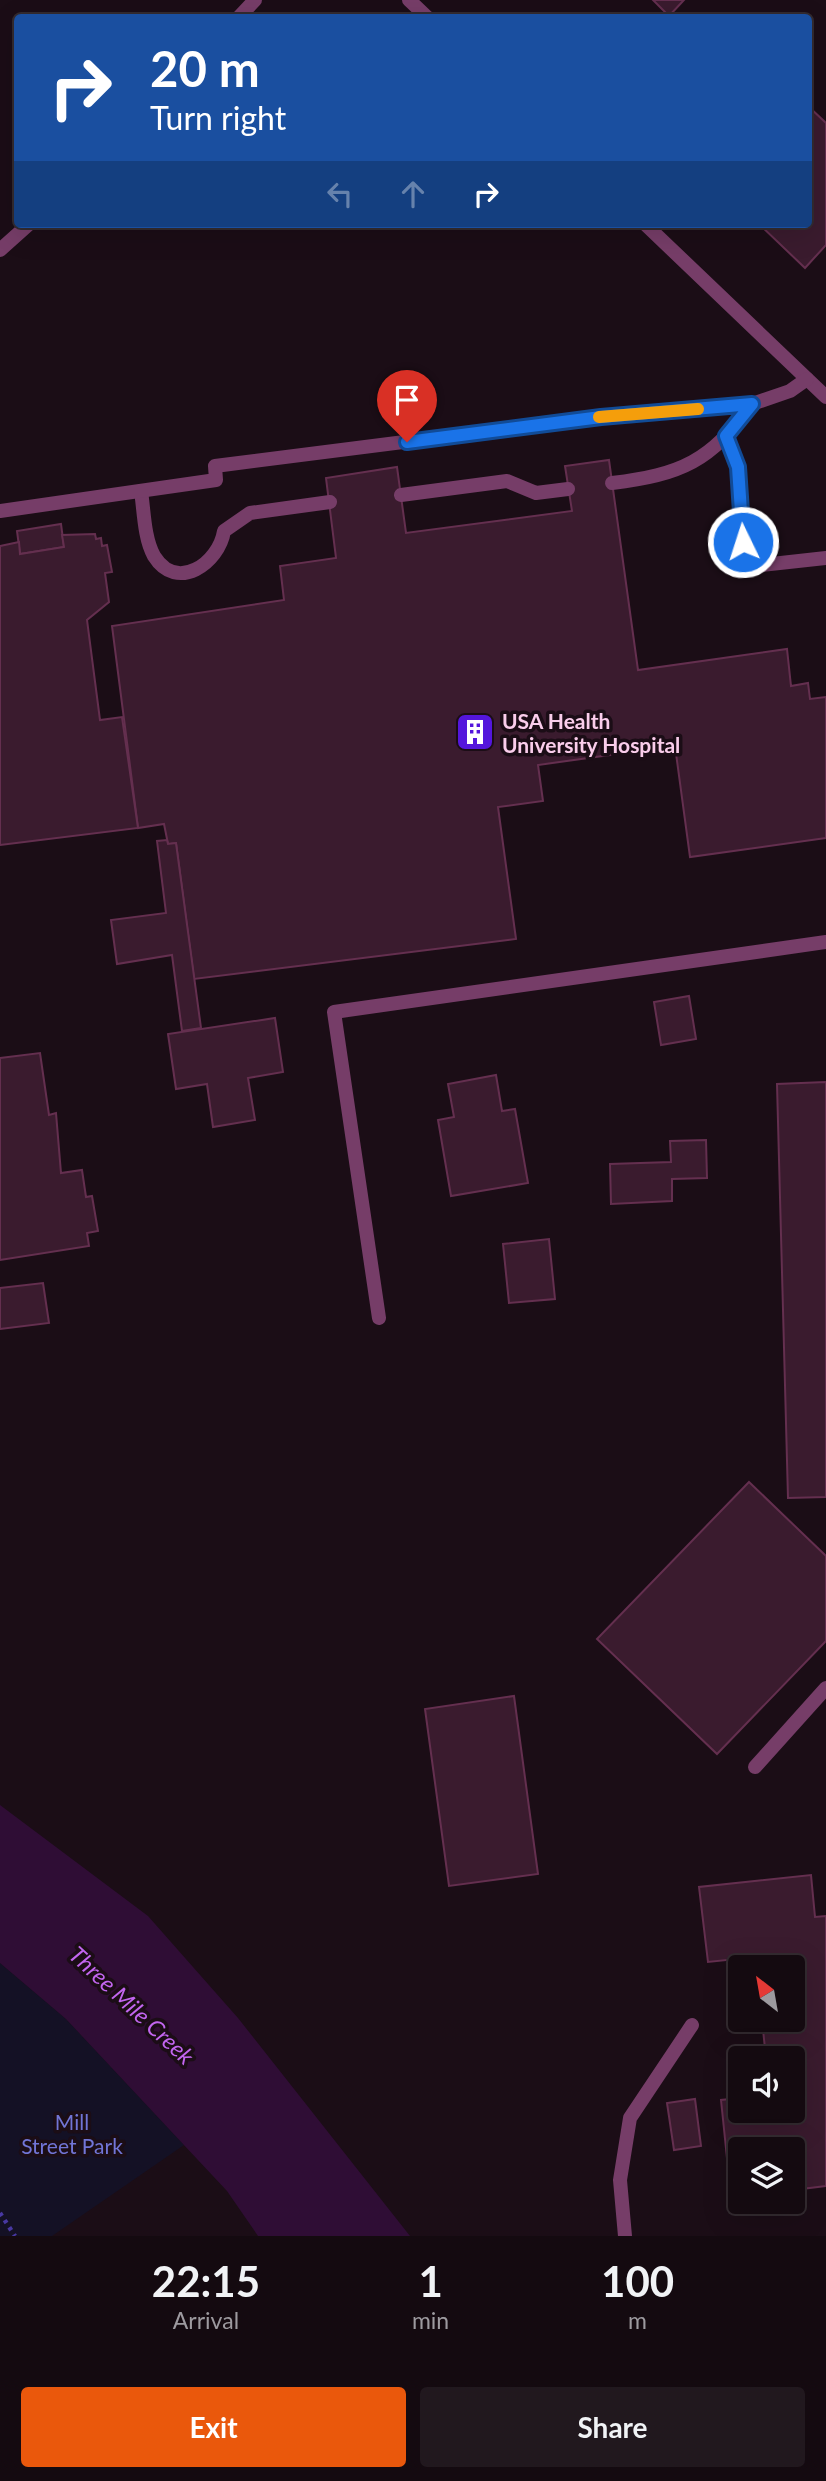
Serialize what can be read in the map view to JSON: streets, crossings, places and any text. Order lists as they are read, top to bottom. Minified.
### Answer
{"water":["Three Mile Creek"],"parks":["Mill Street Park"],"places":{"building":["USA Health University Hospital"]},"north":"top left","page":{"turn":["20 m","Turn right"],"eta":["22:15","Arrival","1","min","100","m"],"buttons":["Exit","Share"]}}
